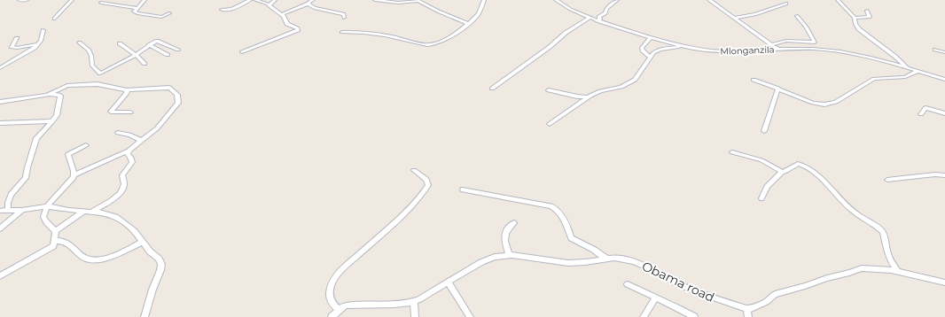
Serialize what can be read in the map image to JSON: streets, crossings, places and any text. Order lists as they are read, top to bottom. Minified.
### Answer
{"streets":{"street":["Mlonganzila","Obama road"]}}
